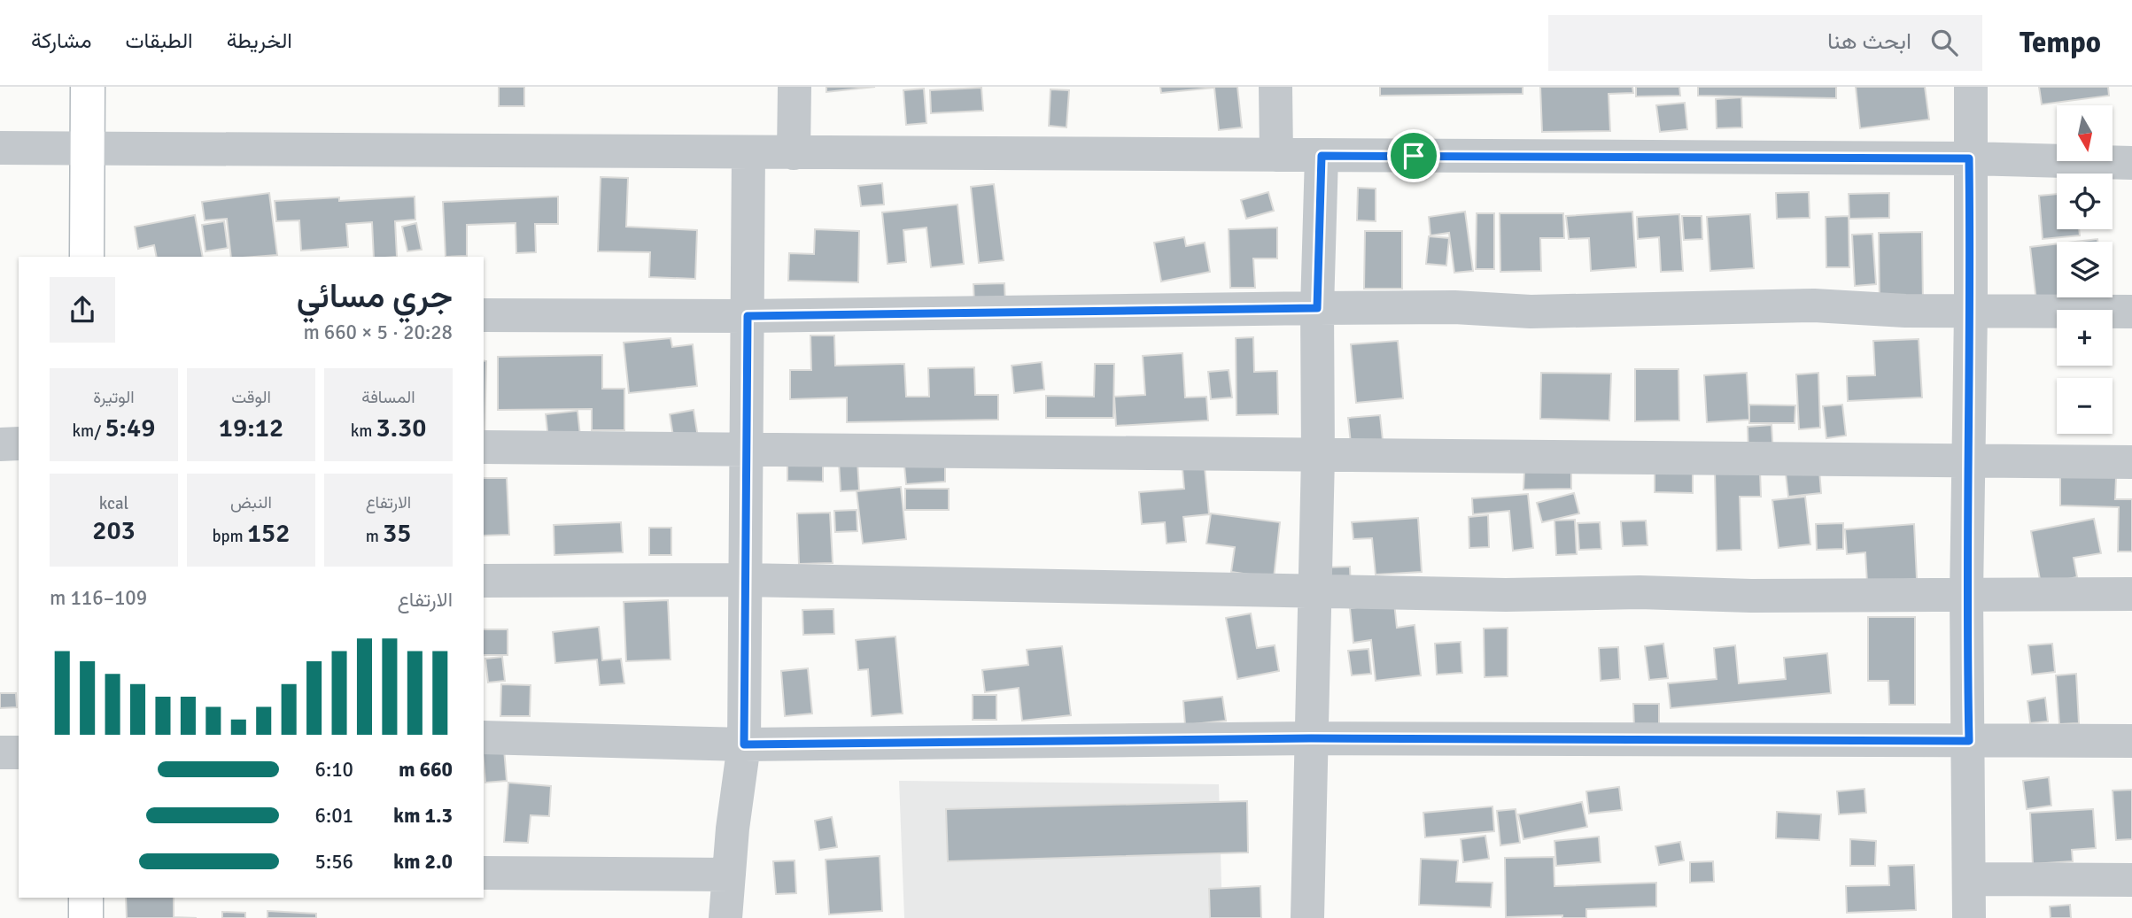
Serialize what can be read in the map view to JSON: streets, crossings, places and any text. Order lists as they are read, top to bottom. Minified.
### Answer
{"north":"bottom","page":{"header":"Tempo","search":"ابحث هنا","nav":["الخريطة","الطبقات","مشاركة"],"map_buttons":["+","−"],"heading":["جري مسائي","20:28 · 5 × 660 m"],"stats":[["المسافة","3.30 km"],["الوقت","19:12"],["الوتيرة","5:49 /km"],["الارتفاع","35 m"],["النبض","152 bpm"],["kcal","203"]],"chart":["الارتفاع","109–116 m"],"list":[{"name":"660 m","note":"6:10"},{"name":"1.3 km","note":"6:01"},{"name":"2.0 km","note":"5:56"}]}}
